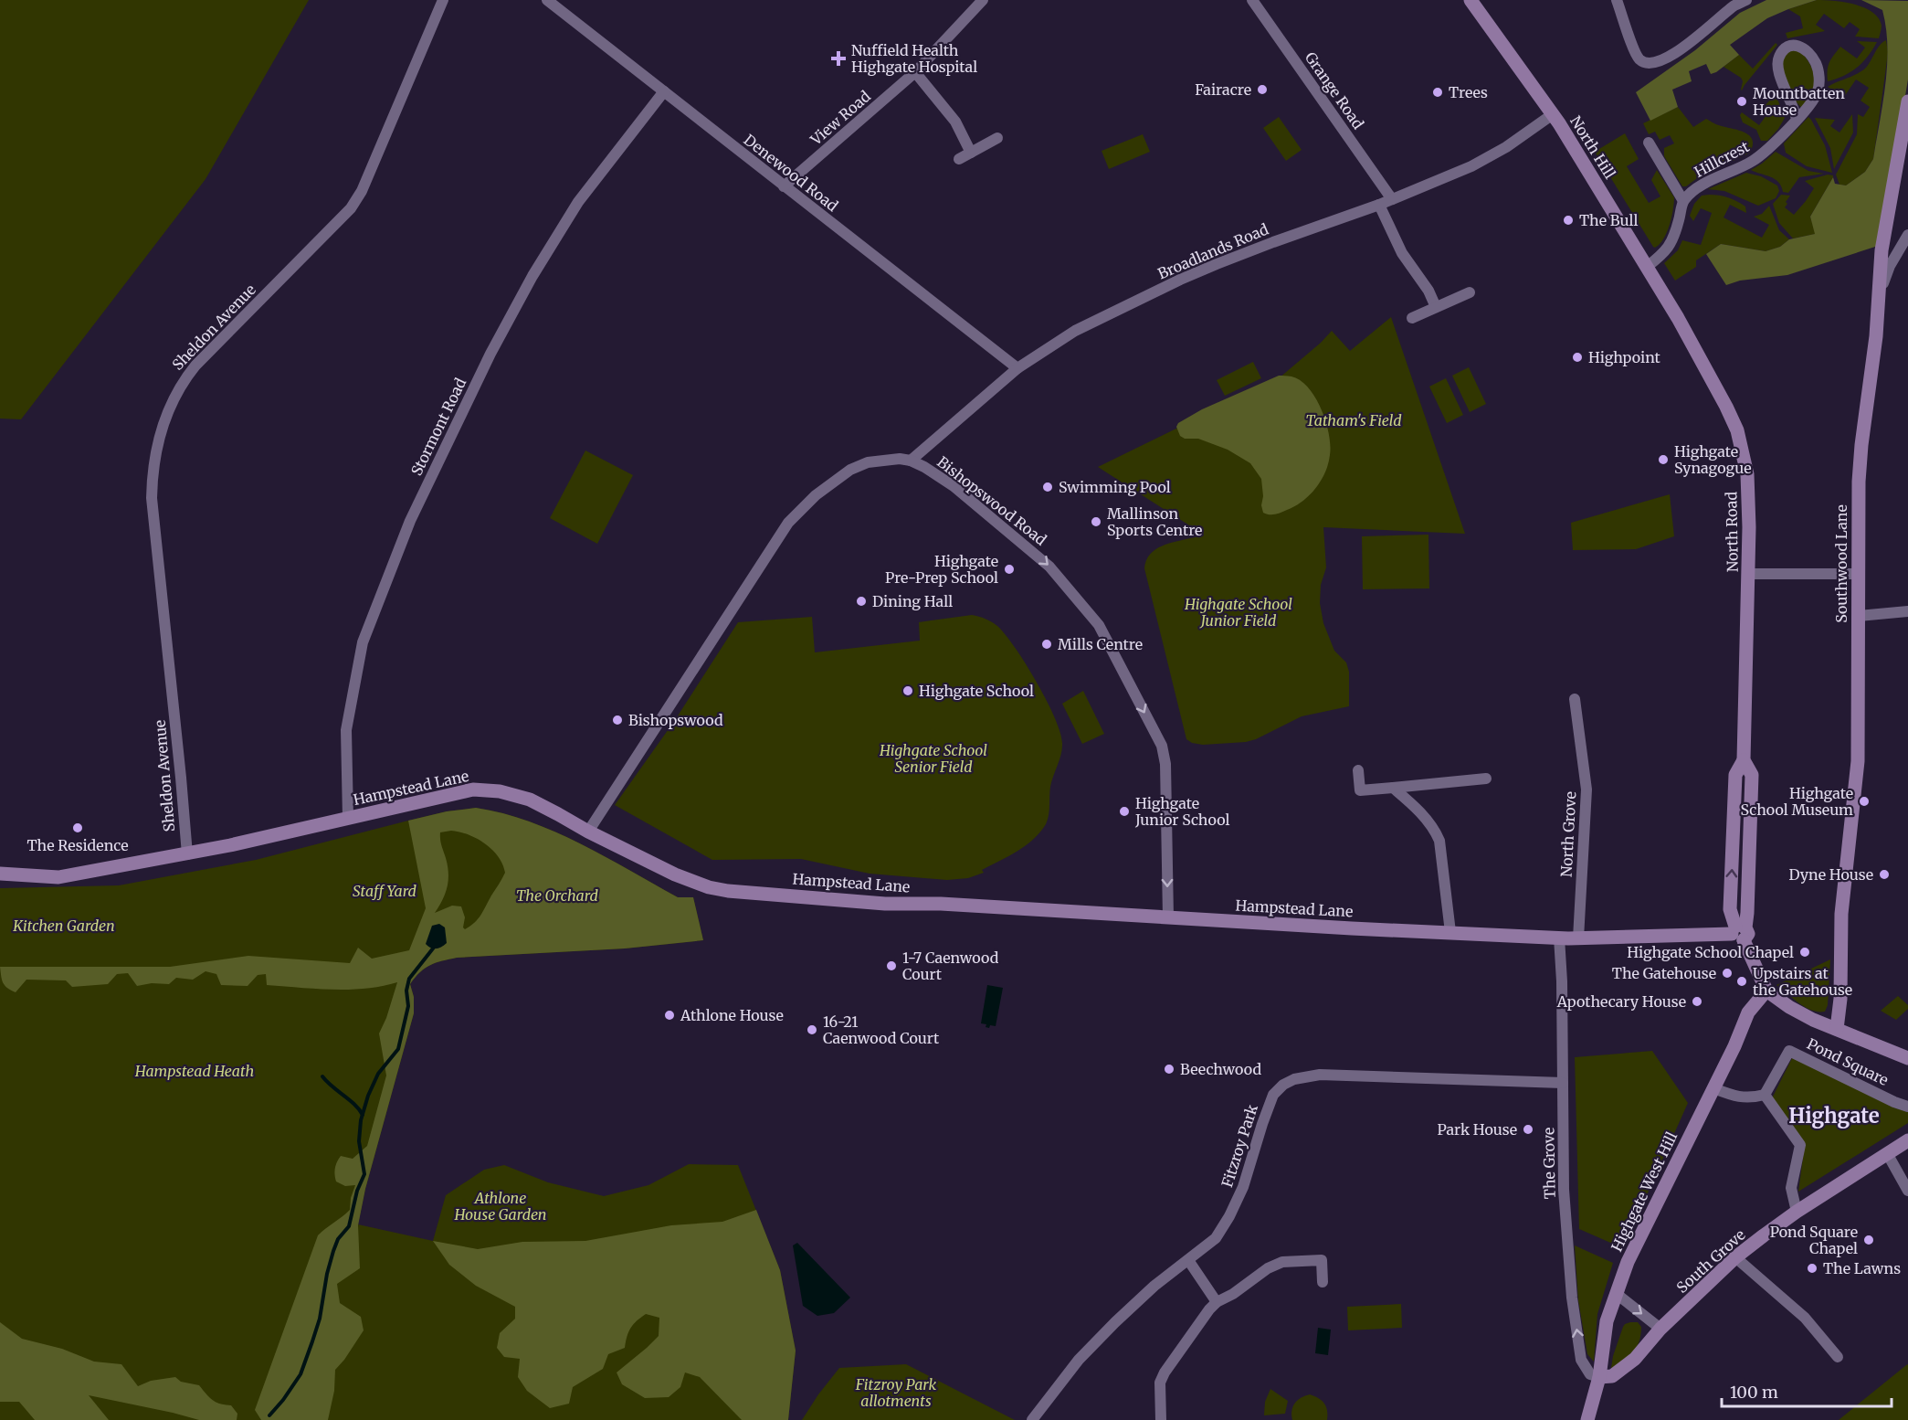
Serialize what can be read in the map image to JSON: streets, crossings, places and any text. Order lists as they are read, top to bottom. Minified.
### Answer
{"streets":{"main road":["North Hill","North Road","Southwood Lane","Hampstead Lane","Highgate West Hill","South Grove"],"street":["Grange Road","View Road","Hillcrest","Denewood Road","Broadlands Road","Sheldon Avenue","Stormont Road","Bishopswood Road","North Grove","Pond Square","Fitzroy Park","The Grove"]},"crossings":[["Grange Road","Broadlands Road"],["View Road","Denewood Road"],["North Hill","Broadlands Road"],["North Hill","North Road"],["Denewood Road","Broadlands Road"],["Denewood Road","Stormont Road"],["Broadlands Road","Bishopswood Road"],["Sheldon Avenue","Hampstead Lane"],["Stormont Road","Hampstead Lane"],["Bishopswood Road","Hampstead Lane"],["North Road","Hampstead Lane"],["North Road","Highgate West Hill"],["Hampstead Lane","North Grove"],["Hampstead Lane","The Grove"],["Fitzroy Park","The Grove"],["The Grove","Highgate West Hill"],["The Grove","South Grove"],["Highgate West Hill","South Grove"]],"one_way":["Bishopswood Road","The Grove"],"districts":["Highgate"],"parks":["Tatham's Field","Highgate School Junior Field","Highgate School Senior Field","Staff Yard","The Orchard","Kitchen Garden","Hampstead Heath","Athlone House Garden","Fitzroy Park allotments"],"places":{"health":["Nuffield Health Highgate Hospital"],"other":["Fairacre","Trees","Mountbatten House","The Bull","Highpoint","Highgate Synagogue","Swimming Pool","Mallinson Sports Centre","Highgate Pre-Prep School","Dining Hall","Mills Centre","Highgate School","Bishopswood","Highgate School Museum","Highgate Junior School","The Residence","Dyne House","Highgate School Chapel","1-7 Caenwood Court","The Gatehouse","Upstairs at the Gatehouse","Apothecary House","Athlone House","16-21 Caenwood Court","Beechwood","Park House","Pond Square Chapel","The Lawns"]},"scale_bar":"100 m"}
